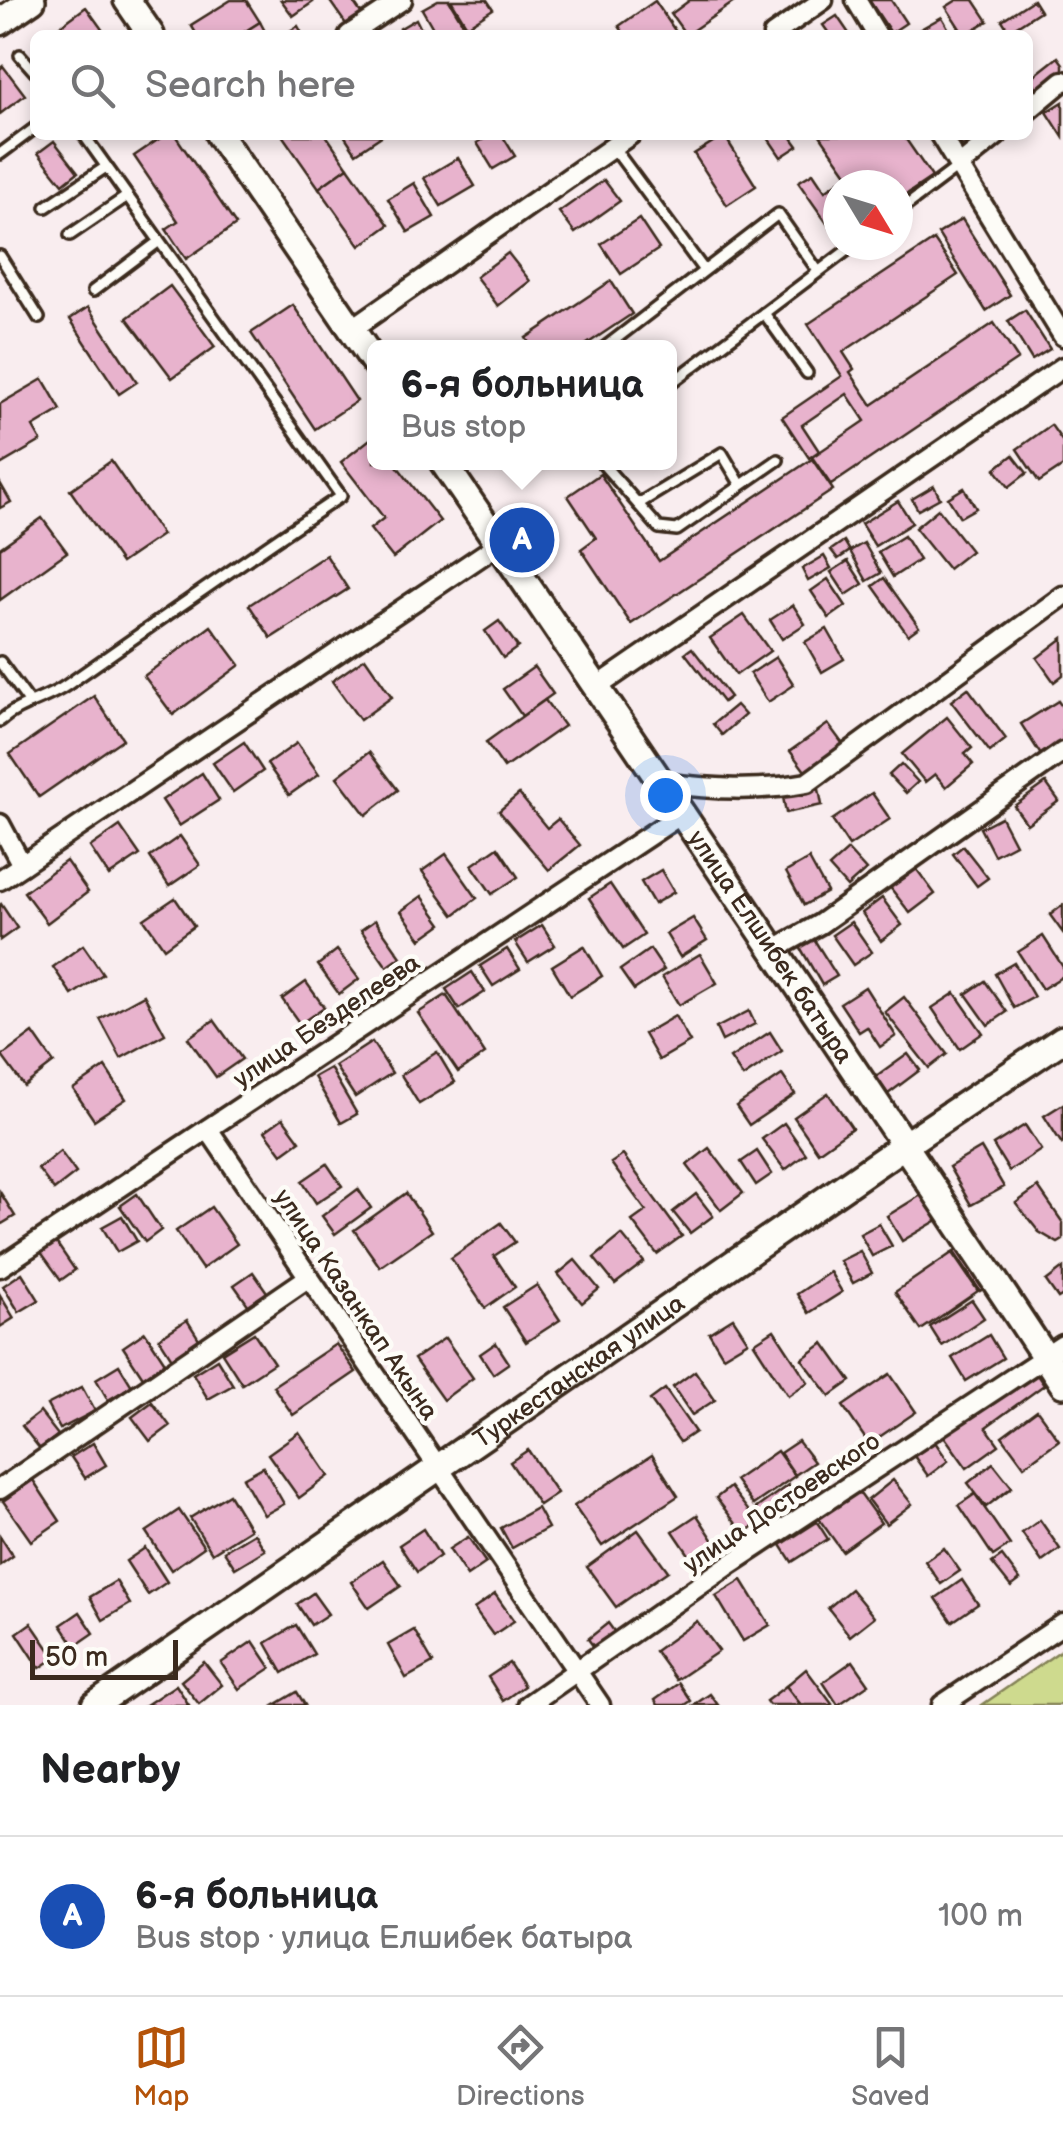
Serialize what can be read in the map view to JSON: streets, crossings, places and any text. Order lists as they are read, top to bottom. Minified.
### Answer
{"streets":{"street":["улица Елшибек батыра","улица Безделеева","улица Казанкап Акына","Туркестанская улица","улица Достоевского"]},"crossings":[["улица Елшибек батыра","улица Безделеева"],["улица Елшибек батыра","Туркестанская улица"],["улица Елшибек батыра","улица Достоевского"],["улица Безделеева","улица Казанкап Акына"],["улица Казанкап Акына","Туркестанская улица"],["улица Казанкап Акына","улица Достоевского"]],"scale_bar":"50 m","north":"bottom right","page":{"search":"Search here","popup":["6-я больница","Bus stop"],"pins":"A","scale":"50 m","heading":"Nearby","list":[{"mark":"A","name":"6-я больница","note":"Bus stop · улица Елшибек батыра","value":"100 m"}],"nav":["Map","Directions","Saved"]}}
